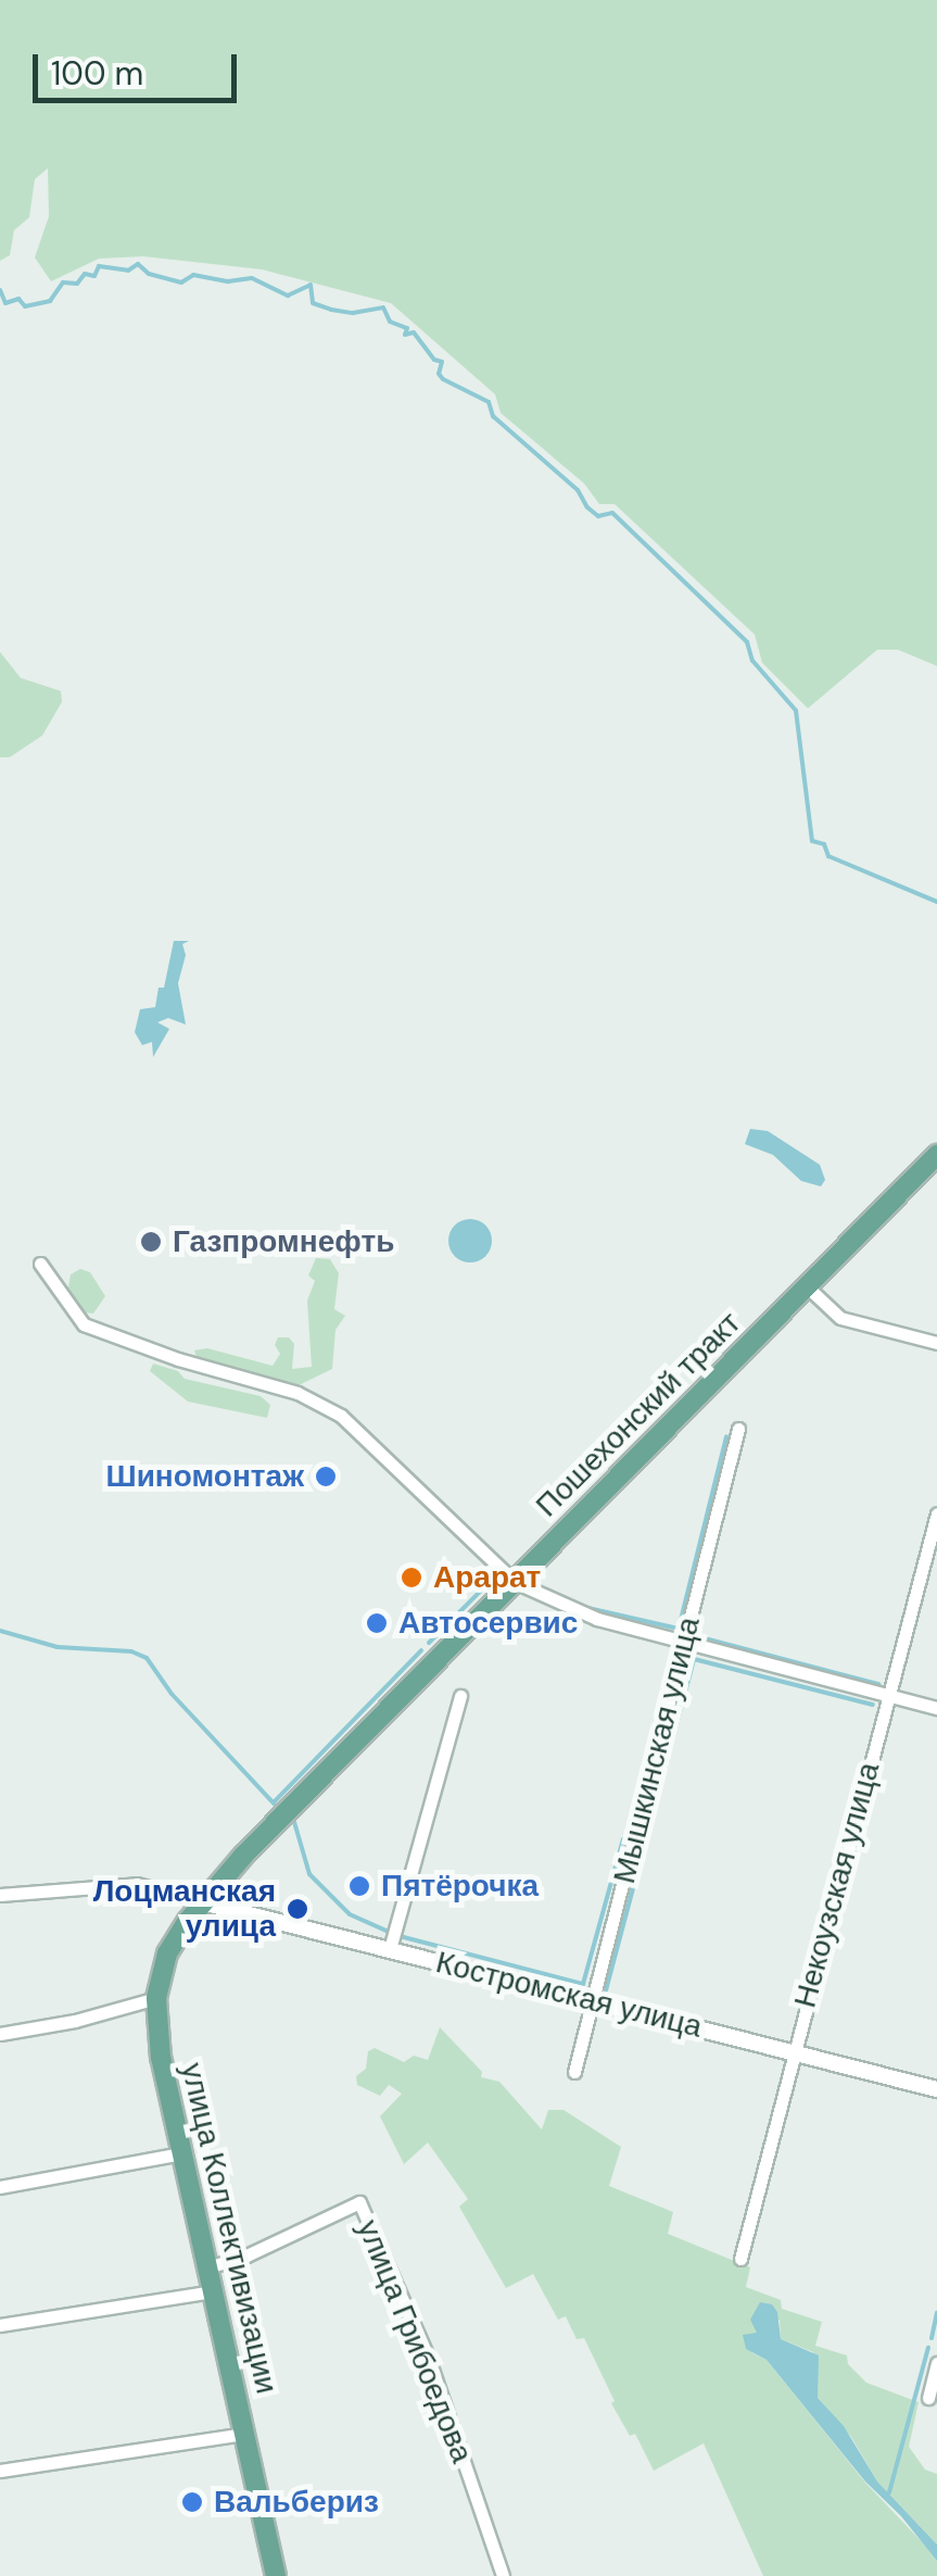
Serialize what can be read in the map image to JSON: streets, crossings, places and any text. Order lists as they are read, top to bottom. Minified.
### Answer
{"streets":{"main road":["Пошехонский тракт","улица Коллективизации"],"street":["Мышкинская улица","Некоузская улица","Костромская улица","улица Грибоедова"]},"crossings":[["Пошехонский тракт","Костромская улица"],["Пошехонский тракт","улица Коллективизации"],["Мышкинская улица","Костромская улица"],["Некоузская улица","Костромская улица"],["Костромская улица","улица Коллективизации"],["улица Коллективизации","улица Грибоедова"]],"places":["Газпромнефть","Шиномонтаж","Арарат","Автосервис","Пятёрочка","Лоцманская улица","Вальбериз"],"scale_bar":"100 m"}
